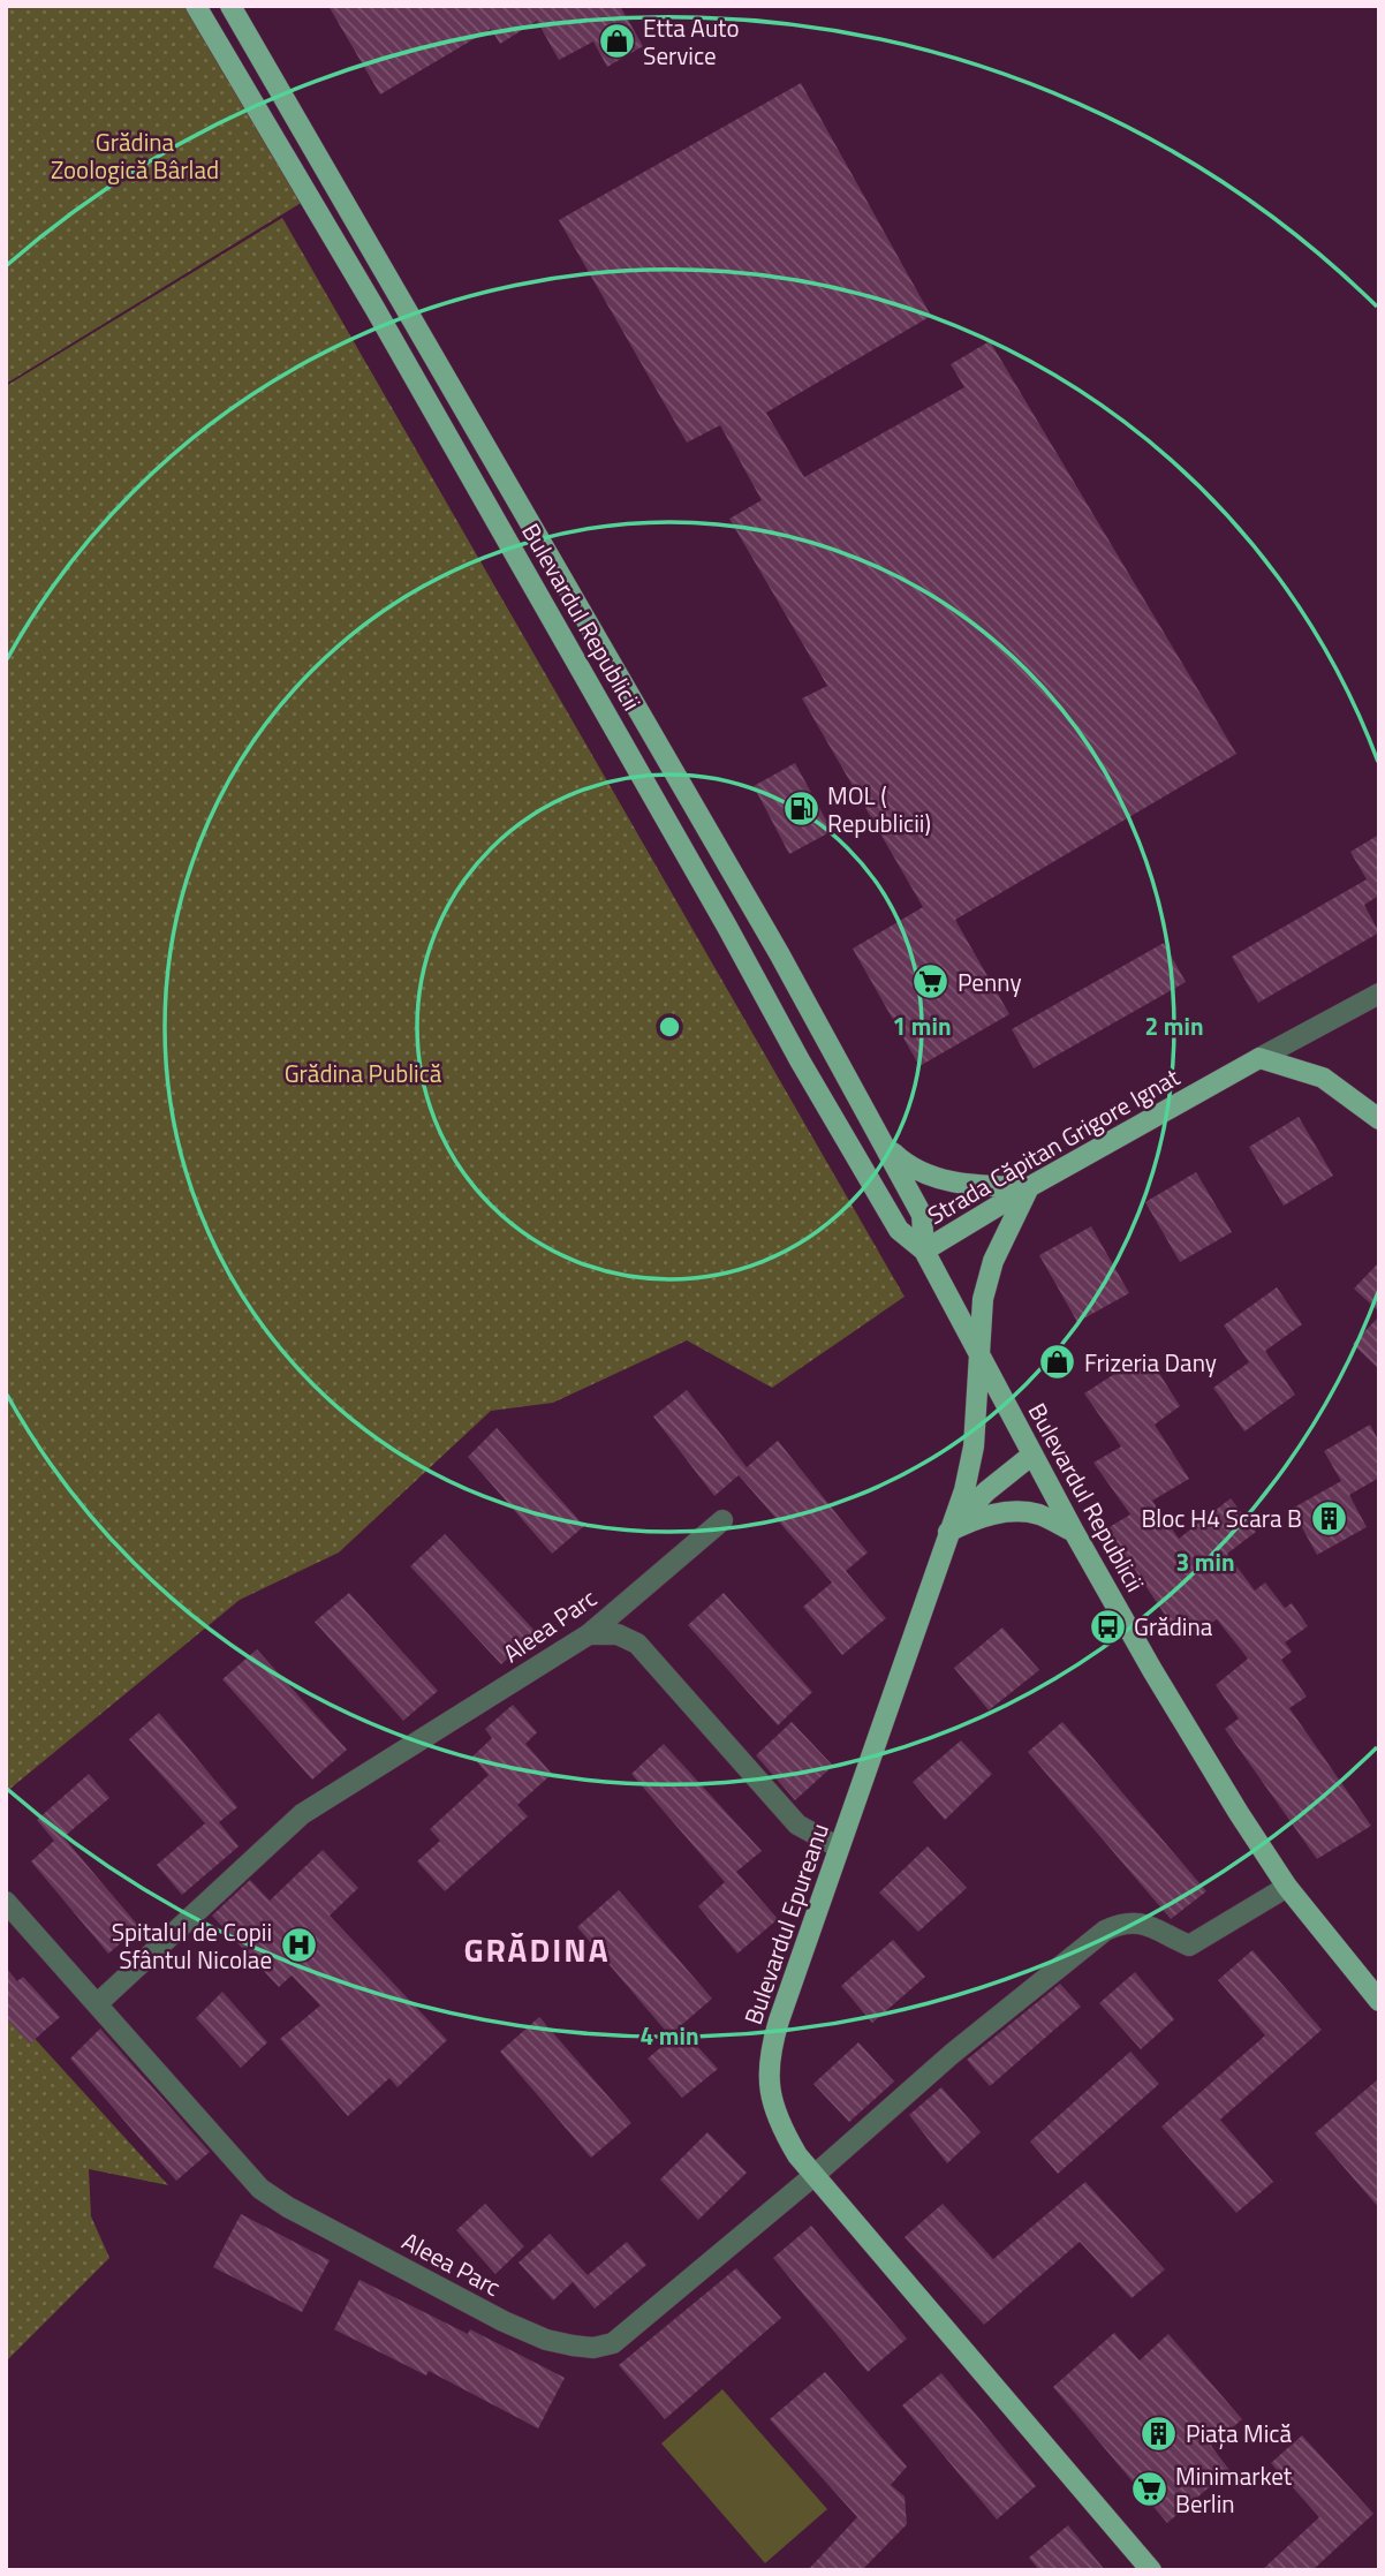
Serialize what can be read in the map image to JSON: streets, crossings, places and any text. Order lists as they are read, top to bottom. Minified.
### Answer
{"streets":{"main road":["Bulevardul Republicii","Strada Căpitan Grigore Ignat","Bulevardul Epureanu"],"street":["Aleea Parc"]},"crossings":[["Bulevardul Republicii","Strada Căpitan Grigore Ignat"],["Bulevardul Republicii","Aleea Parc"],["Bulevardul Republicii","Bulevardul Epureanu"],["Aleea Parc","Bulevardul Epureanu"]],"districts":["GRĂDINA"],"parks":["Grădina Zoologică Bârlad","Grădina Publică"],"places":{"shop":["Etta Auto Service","Frizeria Dany"],"fuel station":["MOL ( Republicii)"],"supermarket":["Penny","Minimarket Berlin"],"building":["Bloc H4 Scara B","Piața Mică"],"bus stop":["Grădina"],"hospital":["Spitalul de Copii Sfântul Nicolae"]},"rings":["1 min","2 min","3 min","4 min"]}
